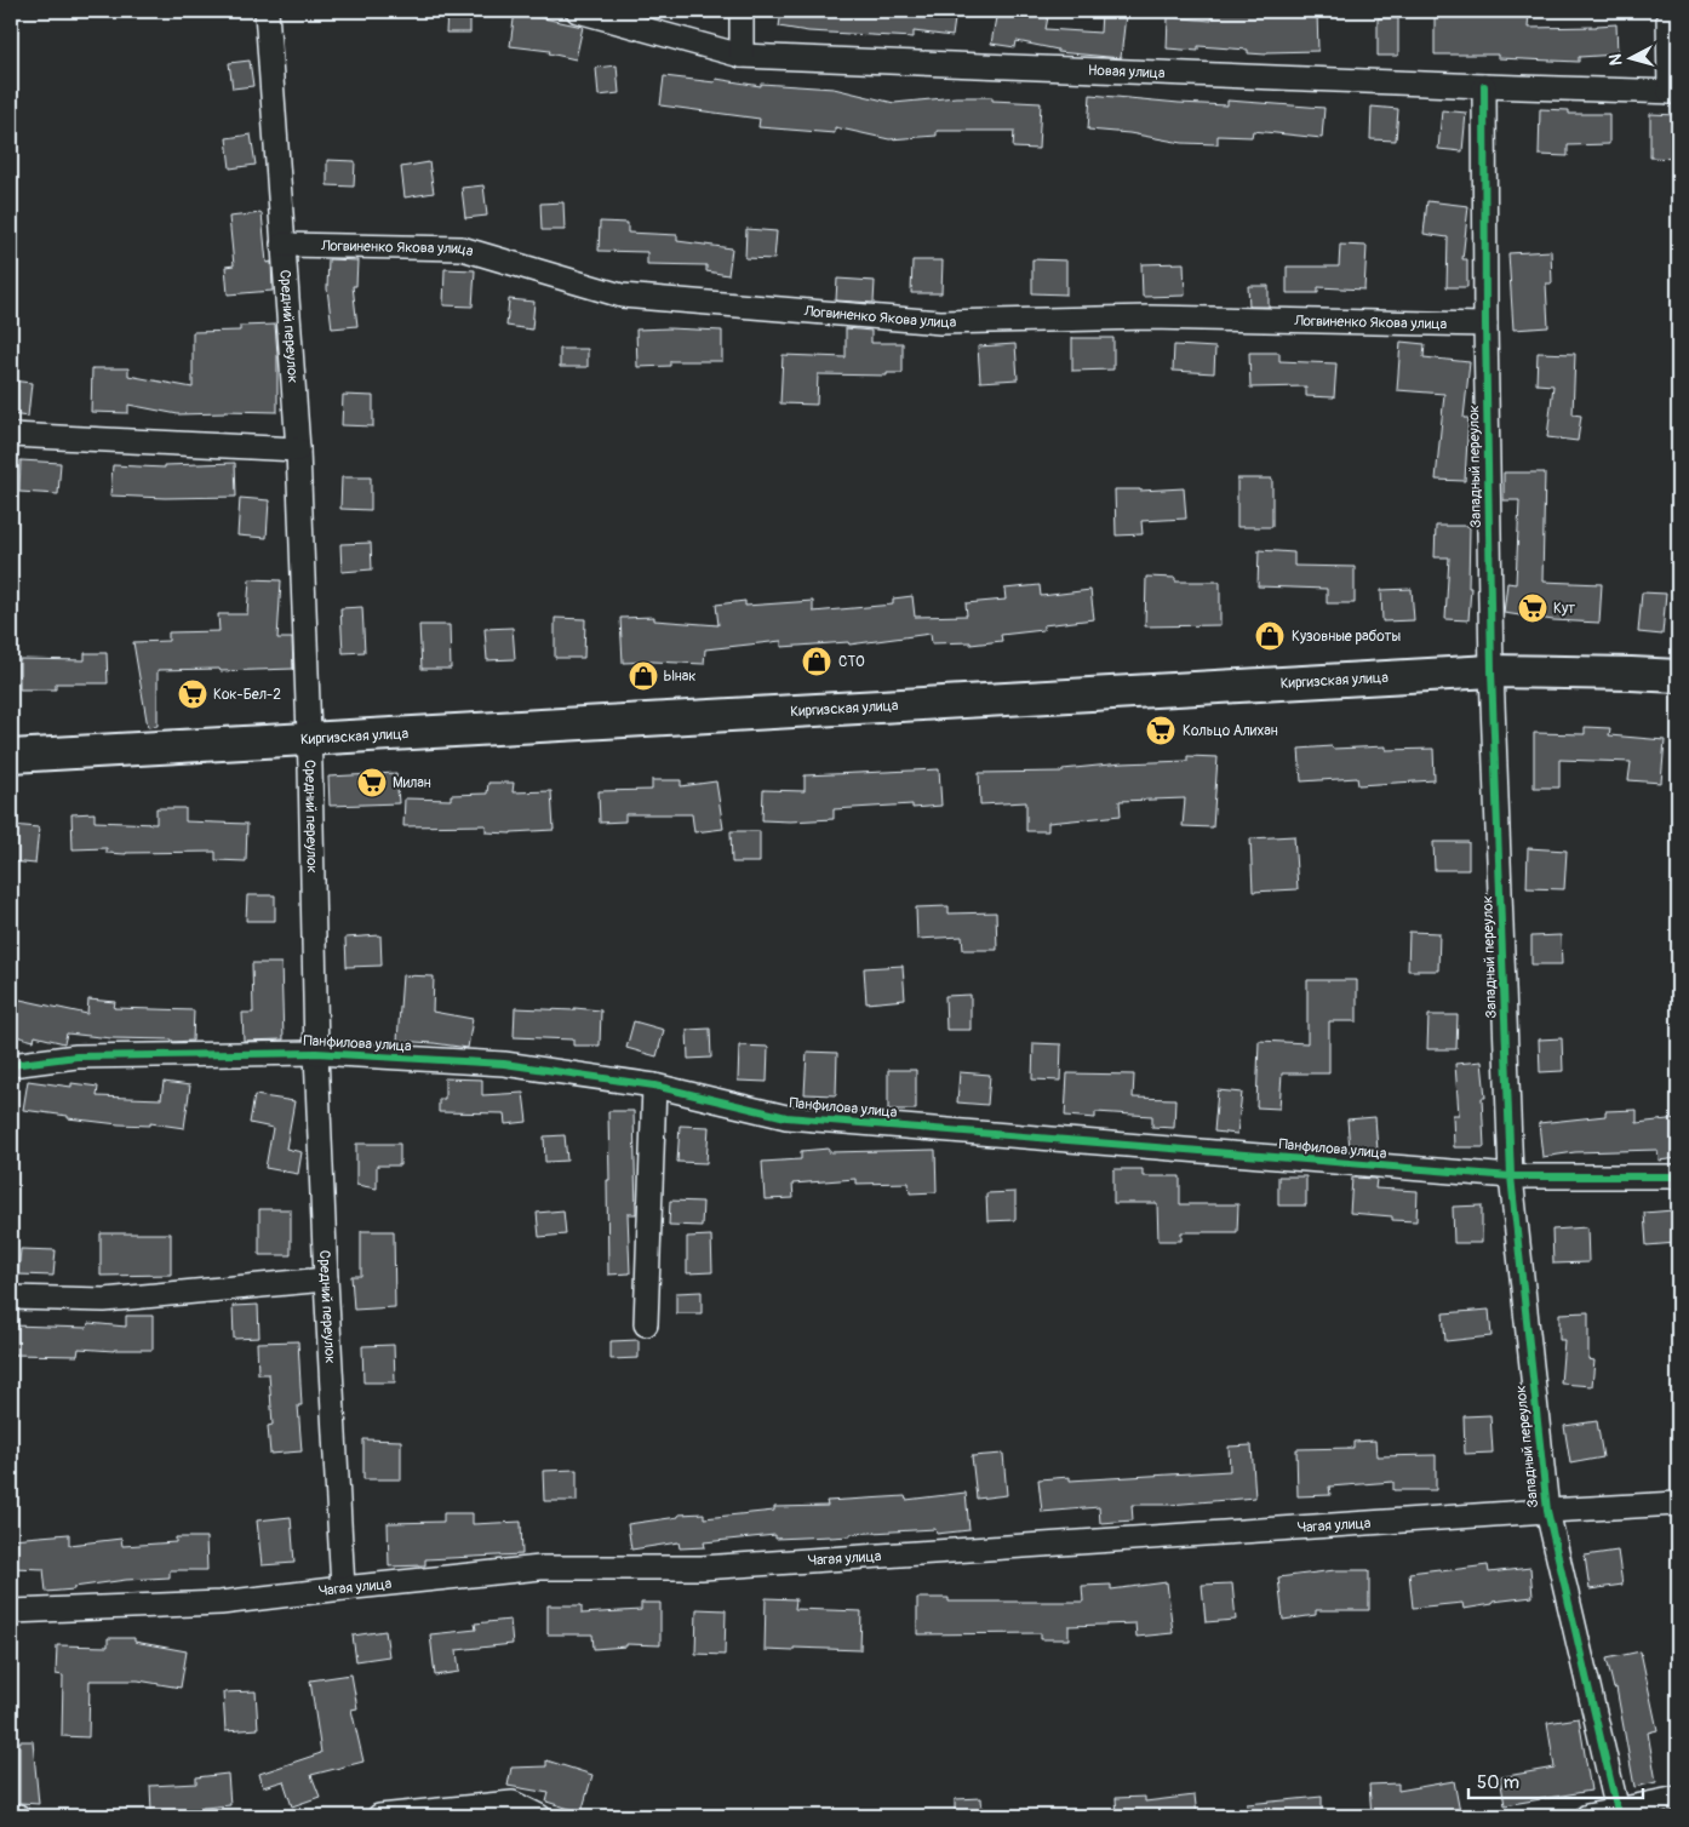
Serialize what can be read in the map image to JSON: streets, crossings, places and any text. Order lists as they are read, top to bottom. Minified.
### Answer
{"streets":{"main road":["Киргизская улица"],"street":["Новая улица","Логвиненко Якова улица","Средний переулок","Западный переулок","Панфилова улица","Чагая улица"]},"crossings":[["Новая улица","Западный переулок"],["Логвиненко Якова улица","Средний переулок"],["Логвиненко Якова улица","Западный переулок"],["Средний переулок","Киргизская улица"],["Средний переулок","Панфилова улица"],["Средний переулок","Чагая улица"],["Западный переулок","Киргизская улица"],["Западный переулок","Панфилова улица"],["Западный переулок","Чагая улица"]],"places":{"supermarket":["Кут","Кок-Бел-2","Кольцо Алихан","Милан"],"shop":["Кузовные работы","СТО","Ынак"]},"scale_bar":"50 m","north":"left"}
